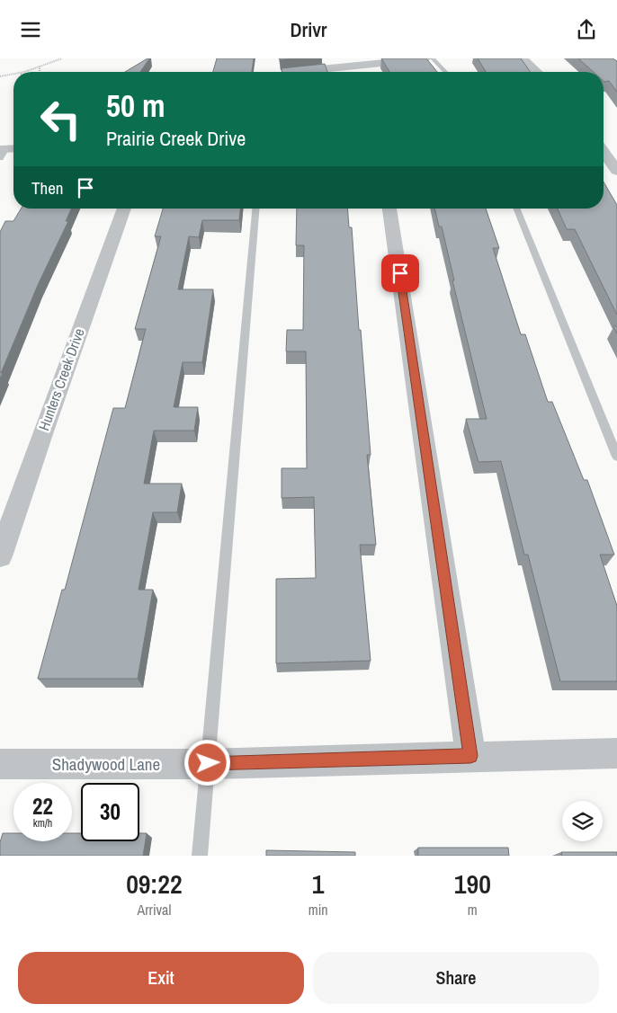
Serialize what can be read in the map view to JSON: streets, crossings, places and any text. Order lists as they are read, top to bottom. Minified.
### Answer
{"streets":{"street":["Hunters Creek Drive","Shadywood Lane"]},"page":{"header":"Drivr","turn":["50 m","Prairie Creek Drive"],"then":"Then","speed":"22 km/h","limit":"30","eta":["09:22","Arrival","1","min","190","m"],"buttons":["Exit","Share"]}}
